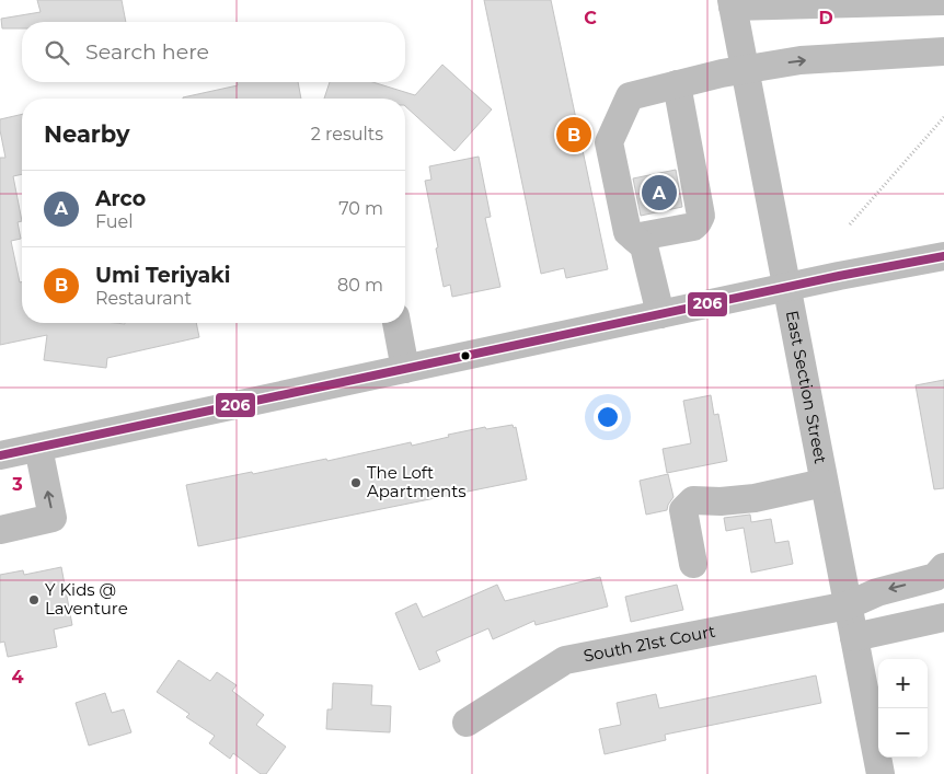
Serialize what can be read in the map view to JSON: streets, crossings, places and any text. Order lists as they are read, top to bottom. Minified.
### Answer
{"streets":{"street":["East Section Street","South 21st Court"]},"crossings":[["East Section Street","South 21st Court"]],"places":["The Loft Apartments","Y Kids @ Laventure"],"lines":["transit line 206"],"page":{"search":"Search here","heading":["Nearby","2 results"],"pins":["B","A"],"list":[{"mark":"A","name":"Arco","note":"Fuel","value":"70 m"},{"mark":"B","name":"Umi Teriyaki","note":"Restaurant","value":"80 m"}],"map_buttons":["+","−"]},"grid":{"columns":["C","D"],"rows":["3","4"]}}
